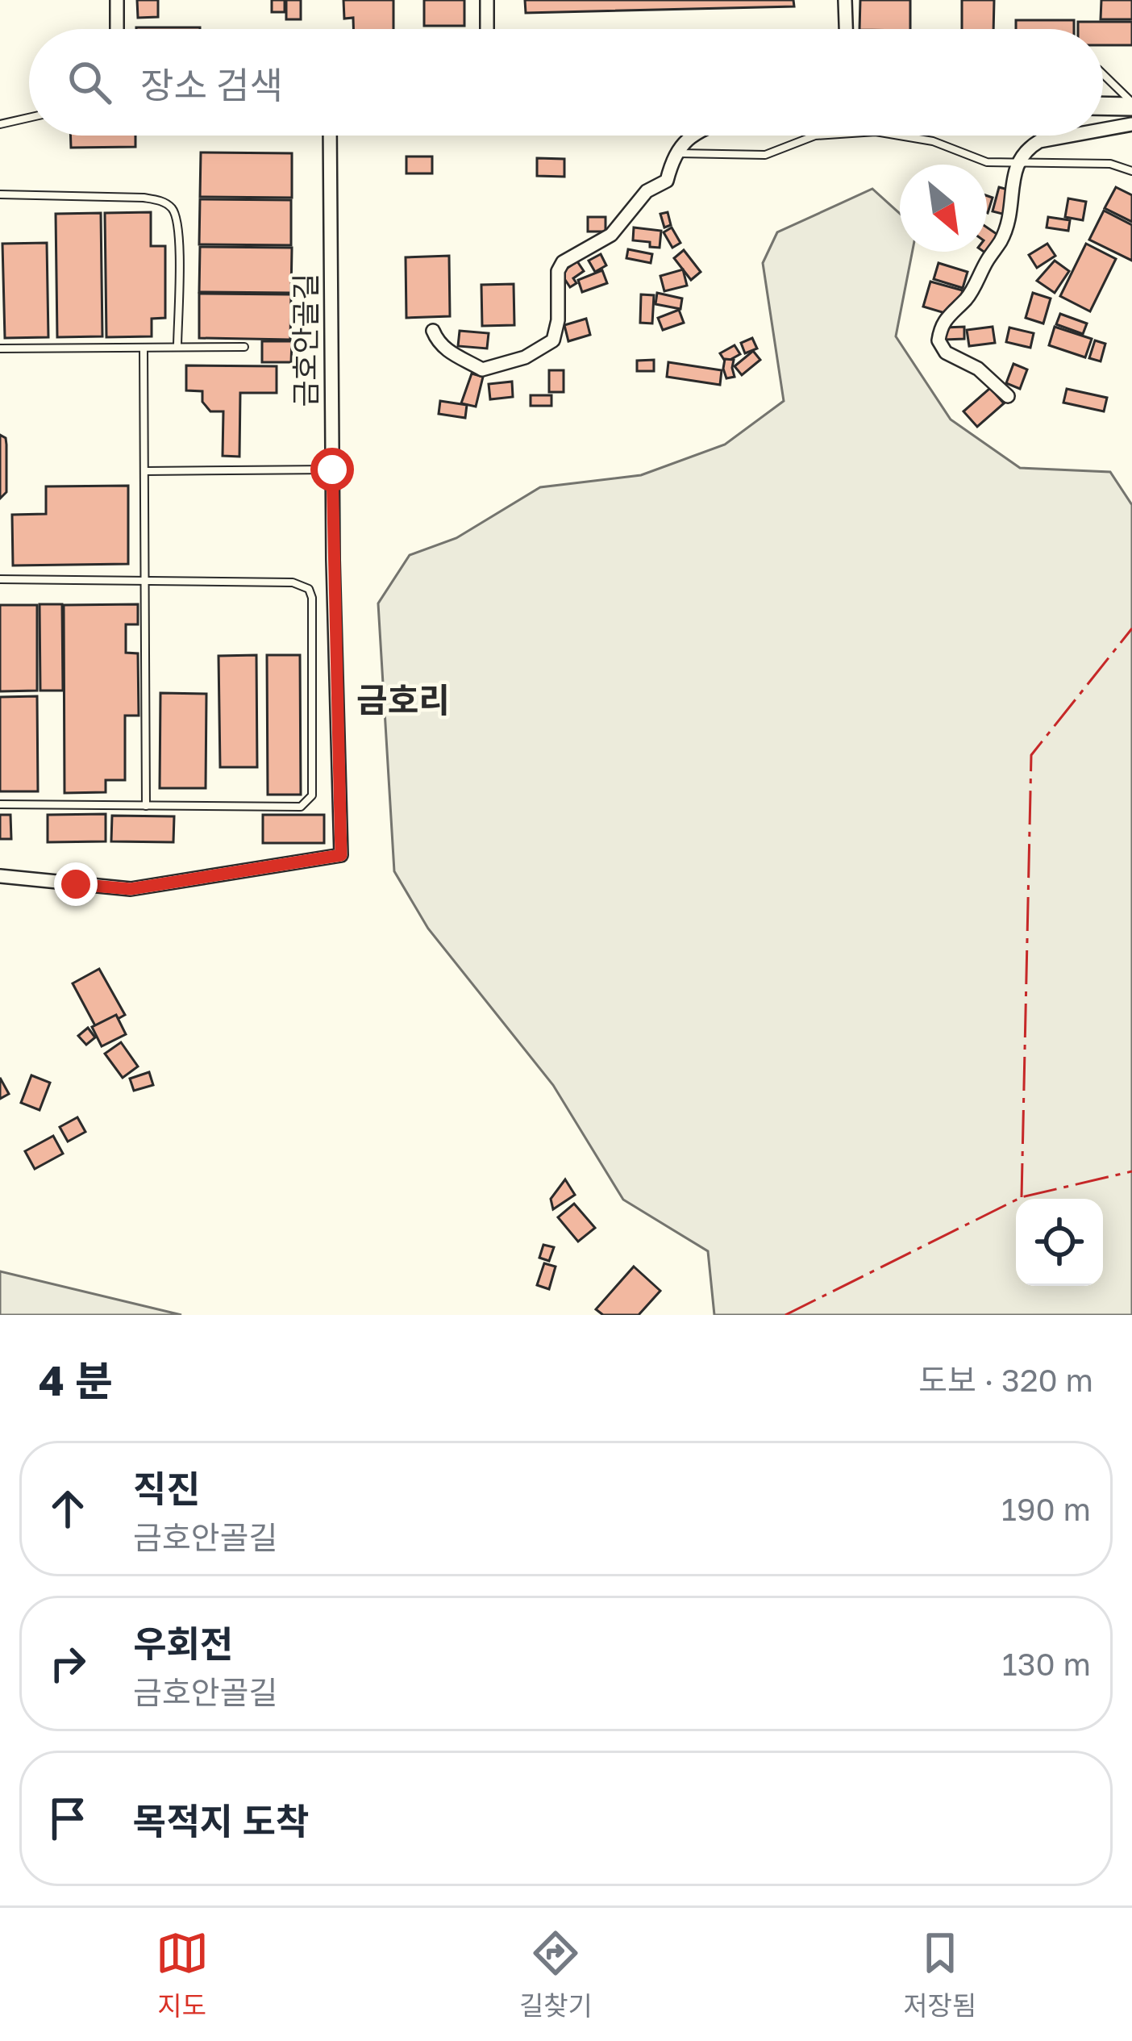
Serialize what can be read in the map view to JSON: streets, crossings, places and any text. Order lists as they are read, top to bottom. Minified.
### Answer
{"streets":{"street":["금호안골길"]},"districts":["금호리"],"north":"bottom right","page":{"search":"장소 검색","heading":["4 분","도보 · 320 m"],"list":[["직진","금호안골길","190 m"],["우회전","금호안골길","130 m"],"목적지 도착"],"nav":["지도","길찾기","저장됨"]}}
